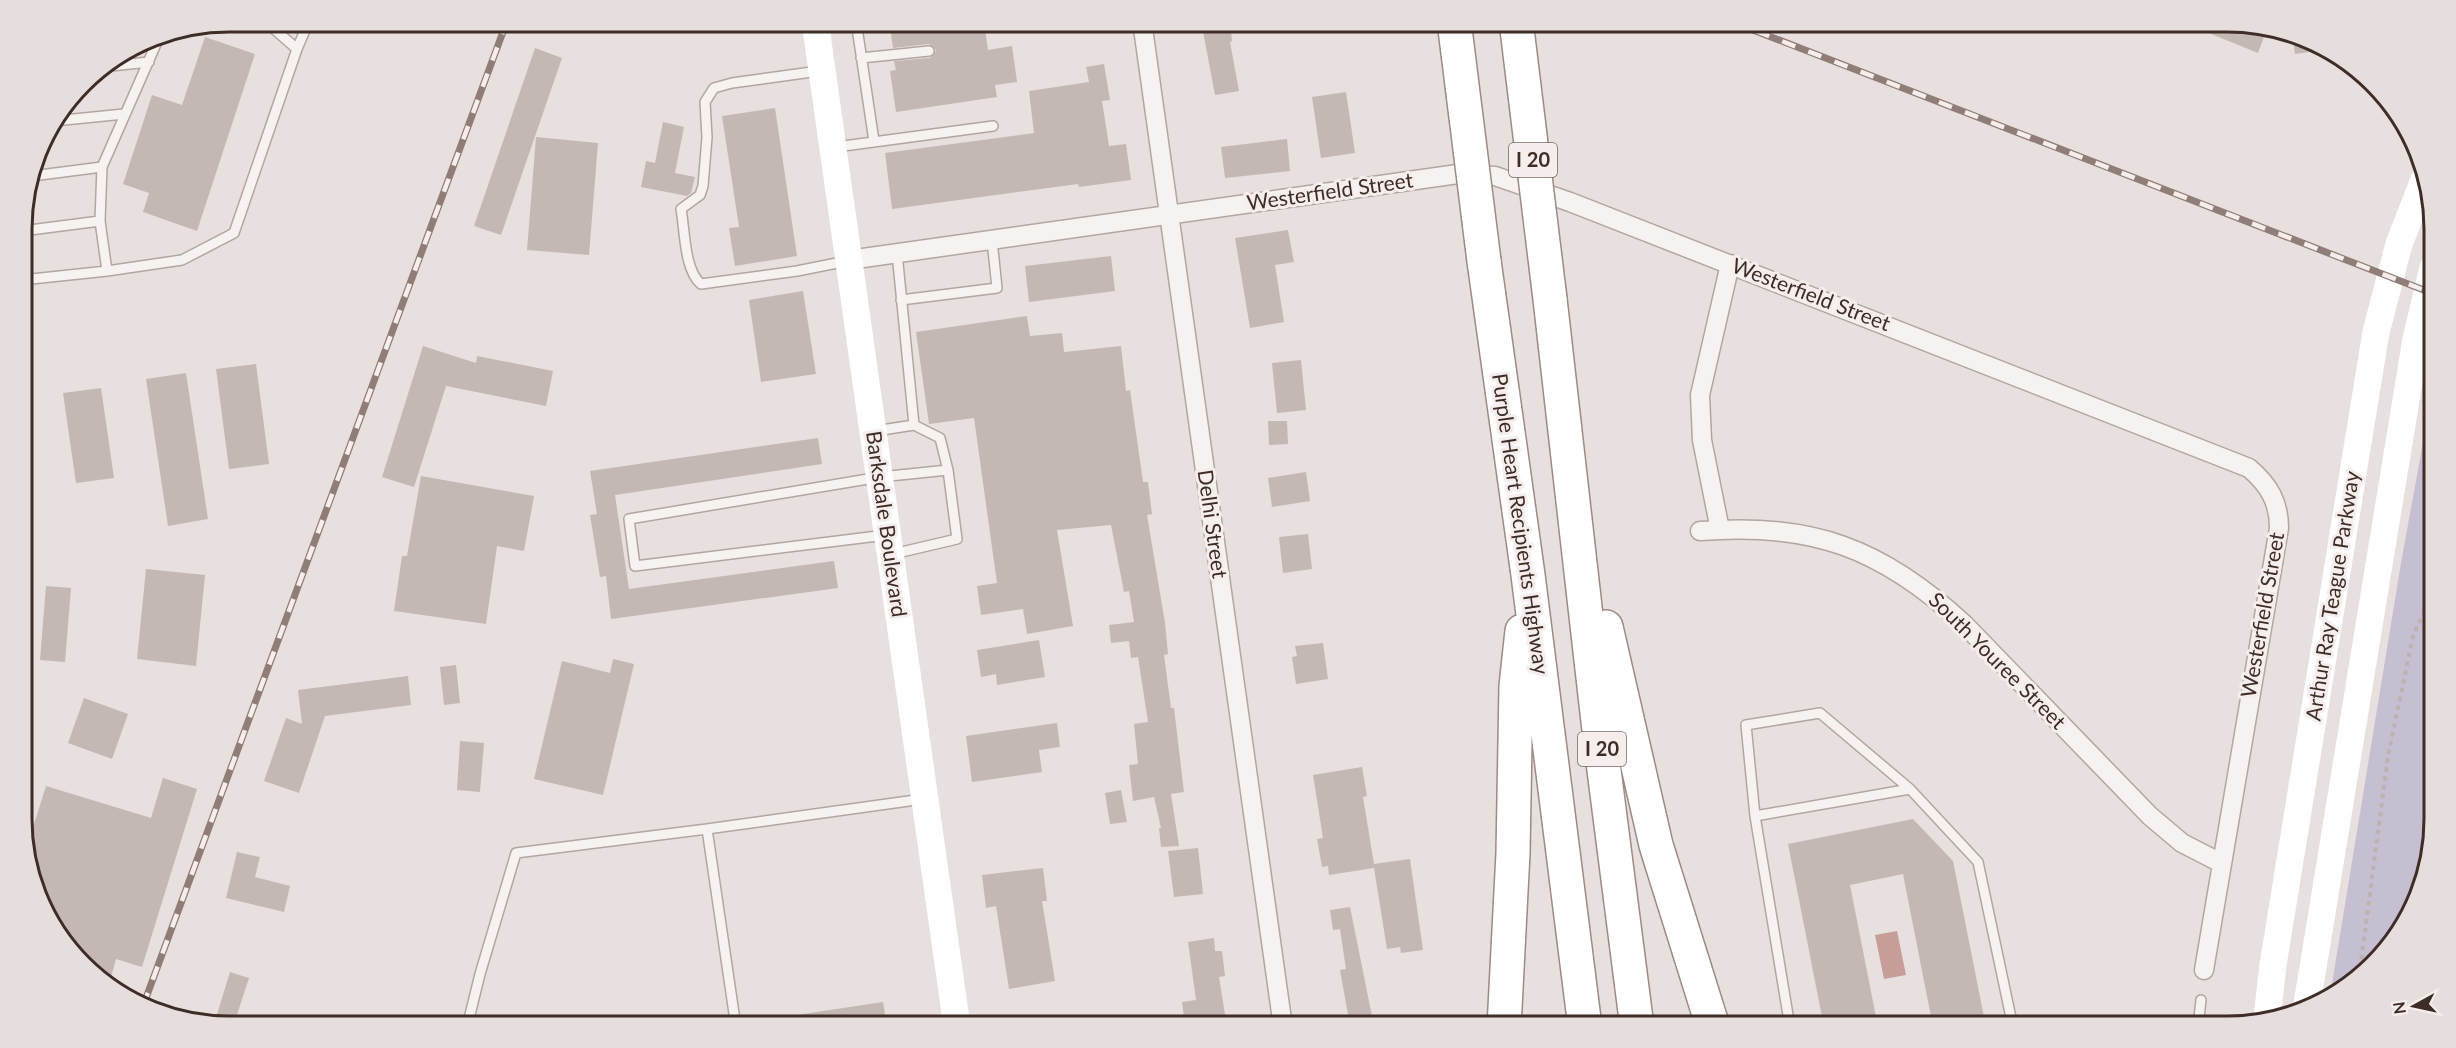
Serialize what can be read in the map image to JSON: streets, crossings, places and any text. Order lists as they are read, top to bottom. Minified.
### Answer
{"streets":{"highway":["I 20","Purple Heart Recipients Highway"],"street":["Westerfield Street","Barksdale Boulevard","Delhi Street","Arthur Ray Teague Parkway","South Youree Street"]},"crossings":[["Westerfield Street","Barksdale Boulevard"],["Westerfield Street","Delhi Street"],["Westerfield Street","South Youree Street"]],"north":"left"}
